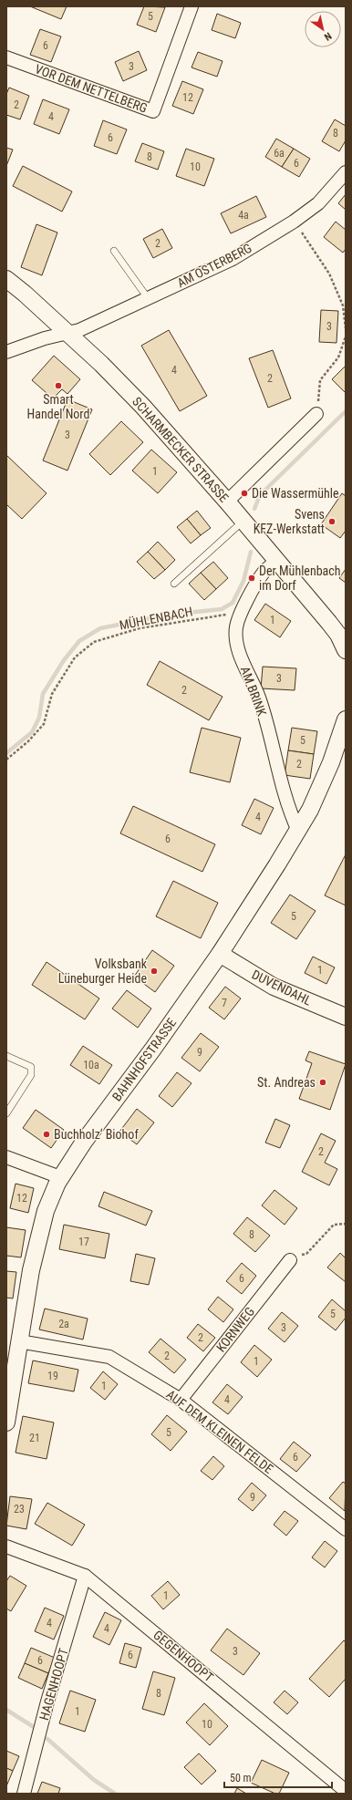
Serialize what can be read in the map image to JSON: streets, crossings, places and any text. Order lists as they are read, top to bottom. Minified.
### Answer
{"streets":{"street":["VOR DEM NETTELBERG","AM OSTERBERG","SCHARMBECKER STRASSE","AM BRINK","DUVENDAHL","BAHNHOFSTRASSE","KORNWEG","AUF DEM KLEINEN FELDE","GEGENHOOPT","HAGENHOOPT"],"path":["MÜHLENBACH"]},"crossings":[["AM OSTERBERG","SCHARMBECKER STRASSE"],["SCHARMBECKER STRASSE","AM BRINK"],["MÜHLENBACH","AM BRINK"],["AM BRINK","BAHNHOFSTRASSE"],["DUVENDAHL","BAHNHOFSTRASSE"],["BAHNHOFSTRASSE","AUF DEM KLEINEN FELDE"],["KORNWEG","AUF DEM KLEINEN FELDE"],["GEGENHOOPT","HAGENHOOPT"]],"places":["Smart Handel Nord","Die Wassermühle","Svens KFZ-Werkstatt","Der Mühlenbach im Dorf","Volksbank Lüneburger Heide","St. Andreas","Buchholz‘ Biohof"],"house_numbers":["5","6","3","12","2","4","8","6","6a","8","6","10","4a","2","3","4","2","3","1","1","3","2","5","2","4","6","5","1","7","9","10a","2","12","8","17","6","5","2a","3","2","2","1","19","1","4","5","21","6","9","23","1","4","4","3","6","6","8","1","10"],"scale_bar":"50 m","north":"bottom right"}
